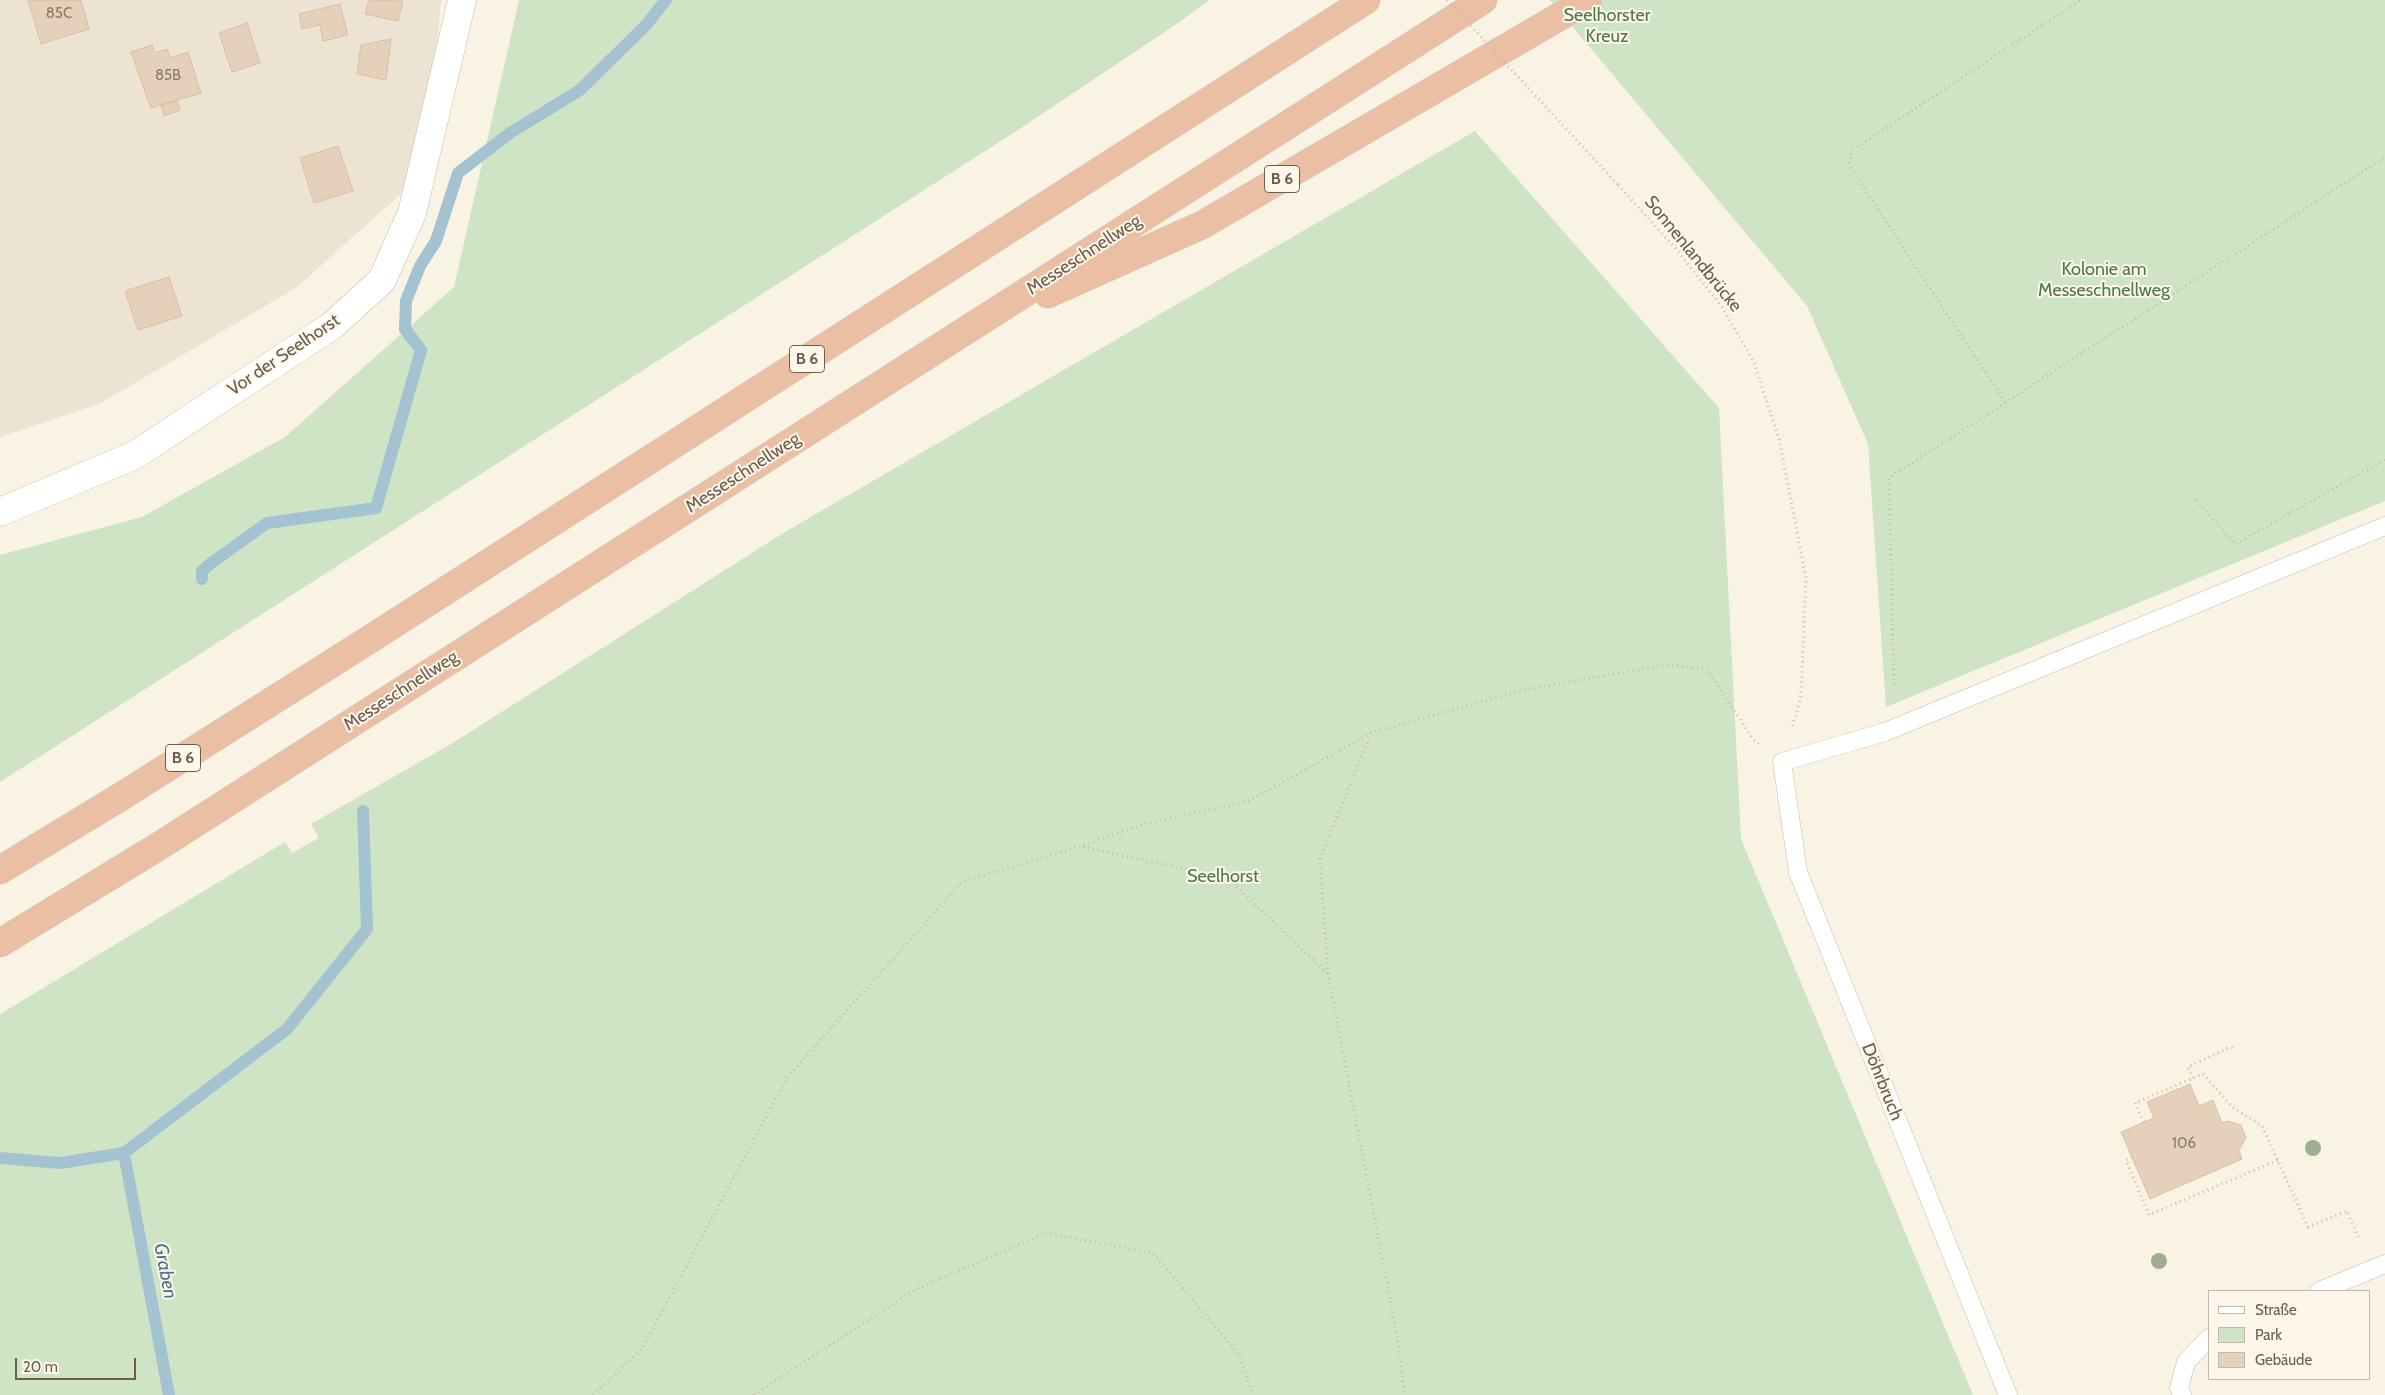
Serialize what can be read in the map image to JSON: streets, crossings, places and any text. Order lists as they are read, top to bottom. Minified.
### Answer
{"streets":{"highway":["B 6","Messeschnellweg"],"street":["Vor der Seelhorst"],"lane":["Döhrbruch"],"path":["Sonnenlandbrücke"]},"crossings":[["B 6","Messeschnellweg"],["Sonnenlandbrücke","Döhrbruch"]],"water":["Graben"],"parks":["Seelhorster Kreuz","Kolonie am Messeschnellweg","Seelhorst"],"house_numbers":["85C","85B","106"],"legend":["Straße","Park","Gebäude"],"scale_bar":"20 m"}
